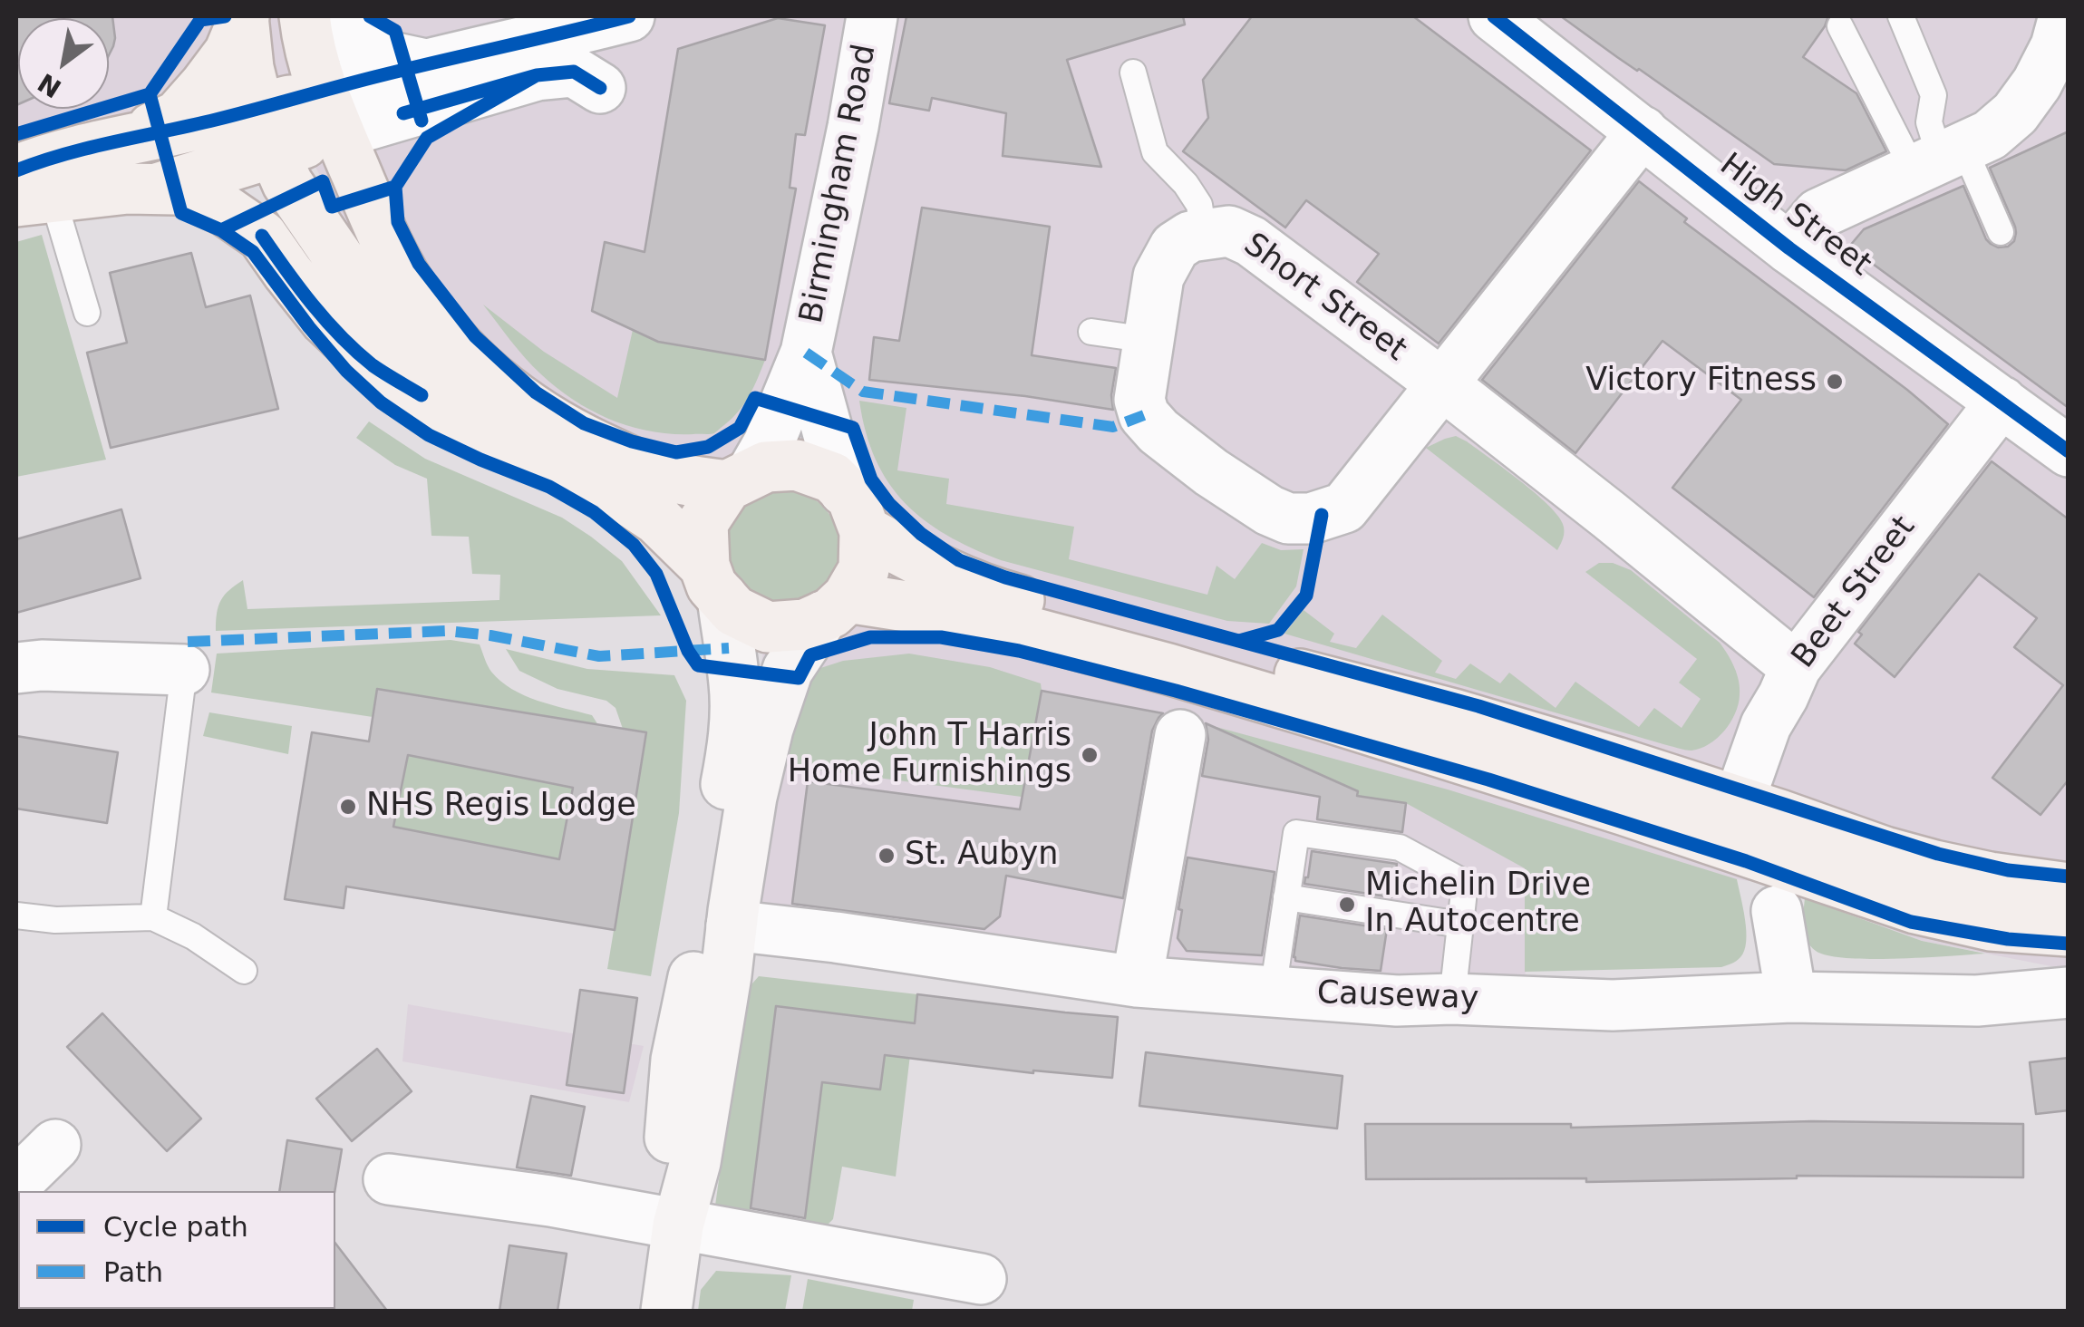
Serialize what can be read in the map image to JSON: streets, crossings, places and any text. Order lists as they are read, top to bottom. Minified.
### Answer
{"streets":{"street":["Birmingham Road","High Street","Short Street","Beet Street","Causeway"]},"crossings":[["High Street","Short Street"],["High Street","Beet Street"],["Short Street","Beet Street"]],"places":["Victory Fitness","John T Harris Home Furnishings","NHS Regis Lodge","St. Aubyn","Michelin Drive In Autocentre"],"legend":["Cycle path","Path"],"north":"bottom left"}
